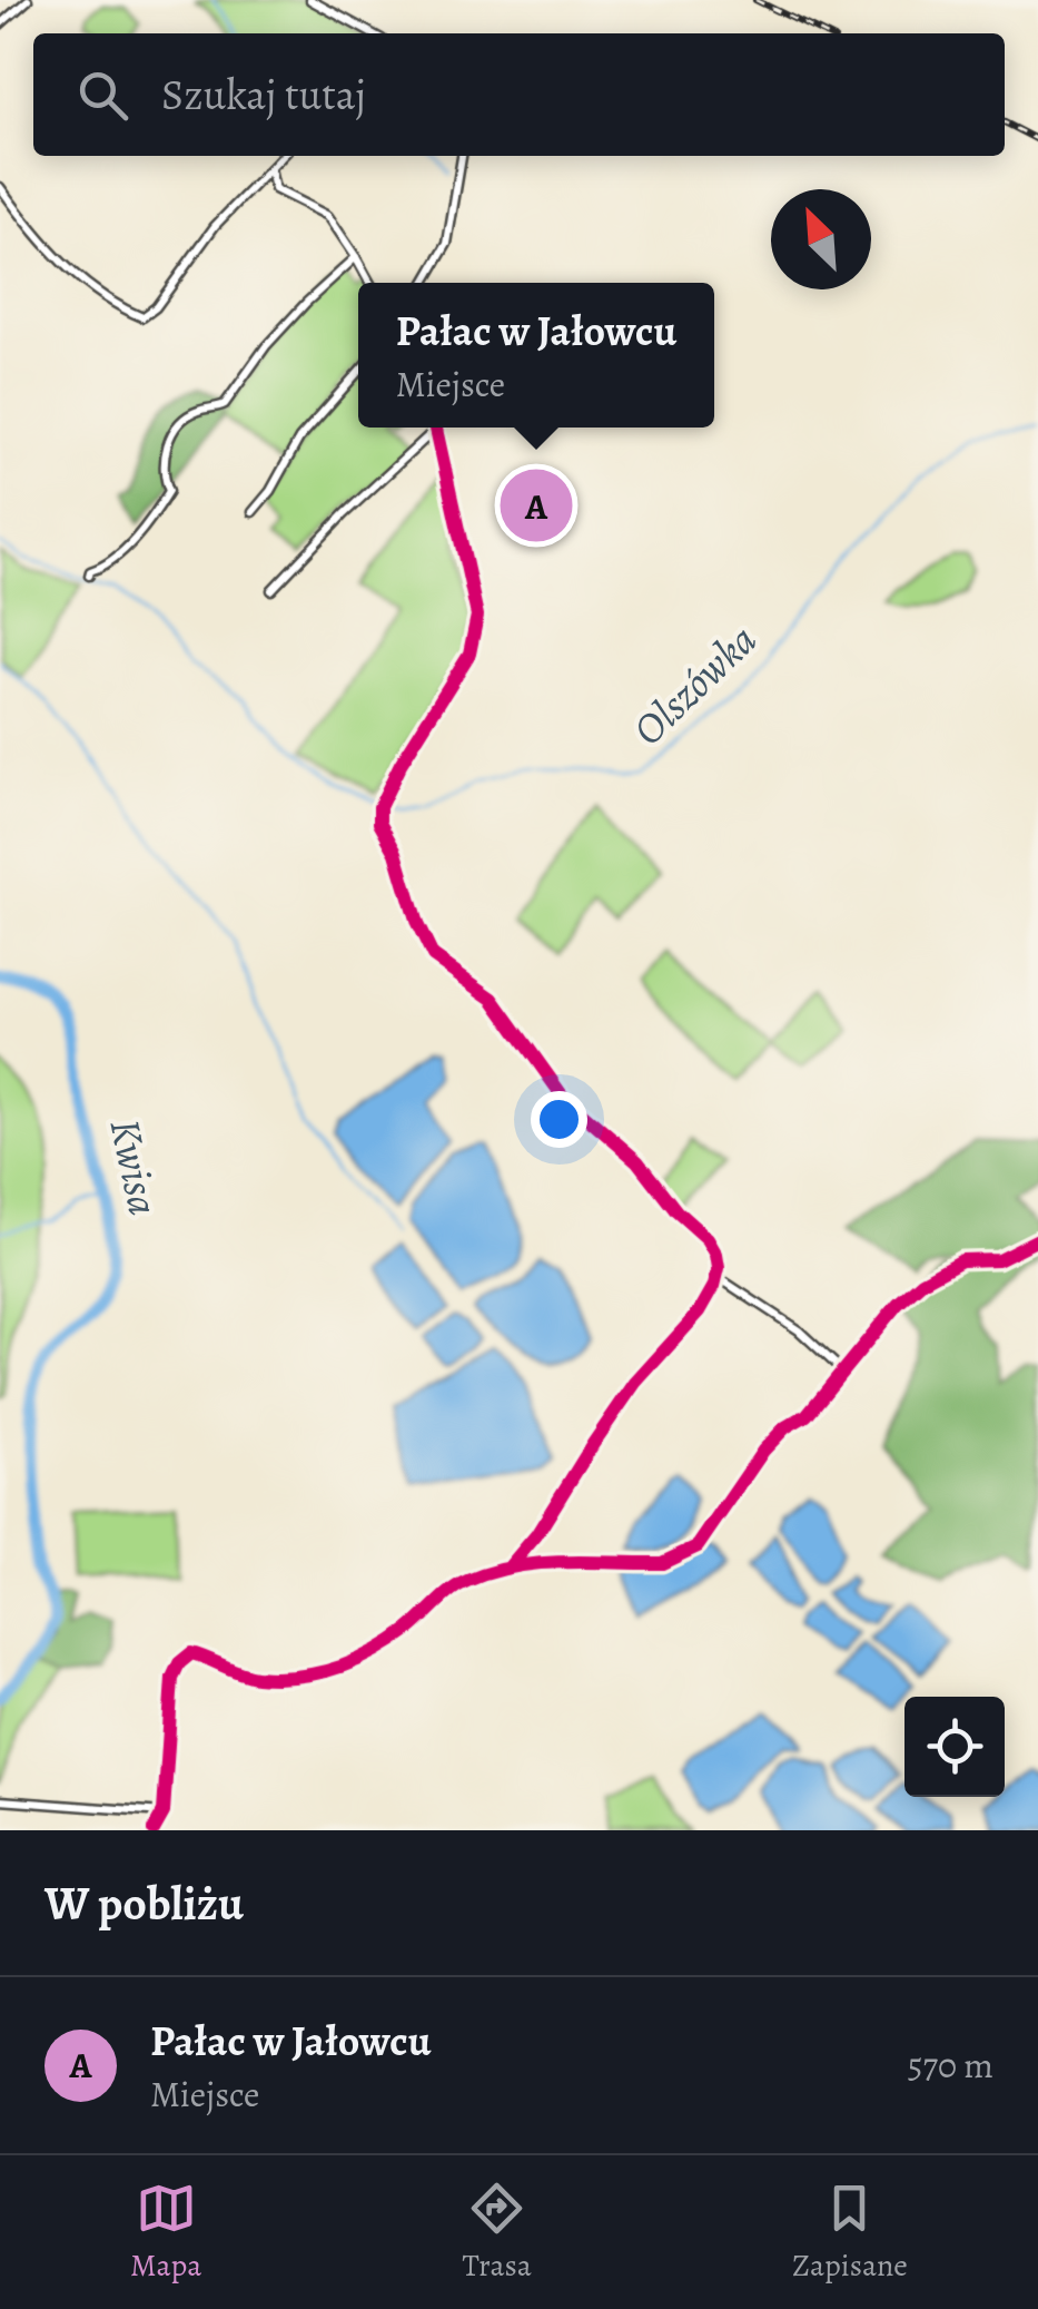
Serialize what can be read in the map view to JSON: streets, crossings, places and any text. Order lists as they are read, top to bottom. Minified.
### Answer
{"water":["Olszówka","Kwisa"],"north":"top left","page":{"search":"Szukaj tutaj","popup":["Pałac w Jałowcu","Miejsce"],"pins":"A","heading":"W pobliżu","list":[{"mark":"A","name":"Pałac w Jałowcu","note":"Miejsce","value":"570 m"}],"nav":["Mapa","Trasa","Zapisane"]}}
